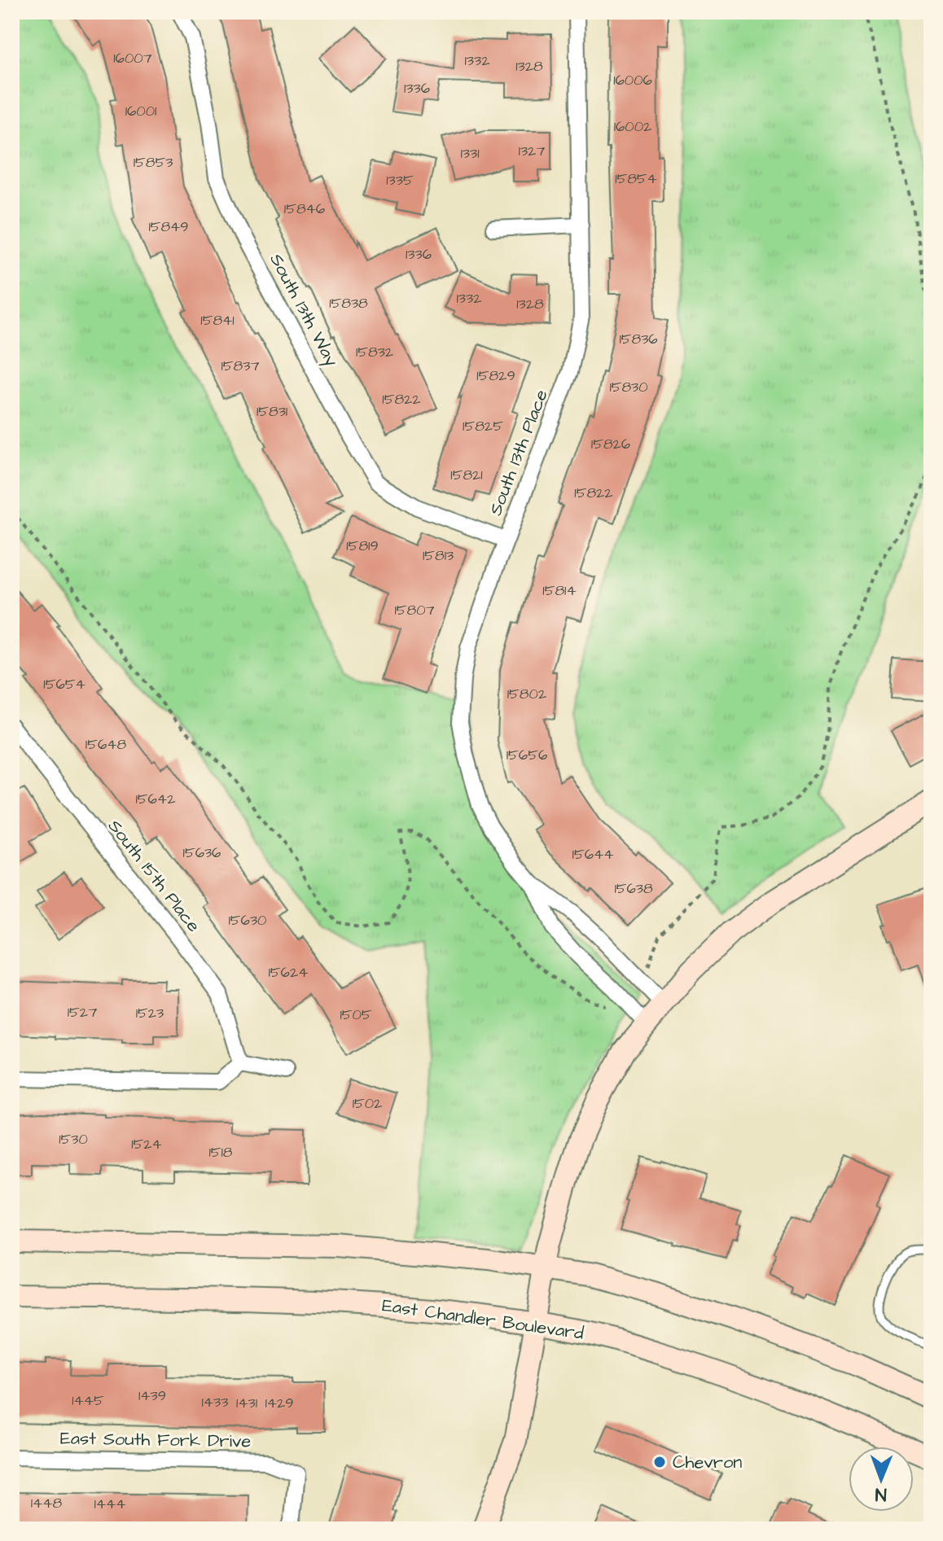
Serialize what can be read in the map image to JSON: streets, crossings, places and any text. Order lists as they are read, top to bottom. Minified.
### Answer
{"streets":{"main road":["East Chandler Boulevard"],"street":["South 13th Way","South 13th Place","South 15th Place","East South Fork Drive"]},"crossings":[["South 13th Way","South 13th Place"]],"places":["Chevron"],"house_numbers":["16007","1332","1328","16006","1336","16001","16002","1327","1331","15853","15854","1335","15846","15849","1336","1332","15838","1328","15841","15836","15832","15837","15829","15830","15822","15831","15825","15826","15821","15822","15819","15813","15814","15807","15654","15802","15648","15656","15642","15636","15644","15638","15630","15624","1527","1523","1505","1502","1530","1524","1518","1439","1445","1433","1431","1429","1448","1444"],"north":"bottom"}
